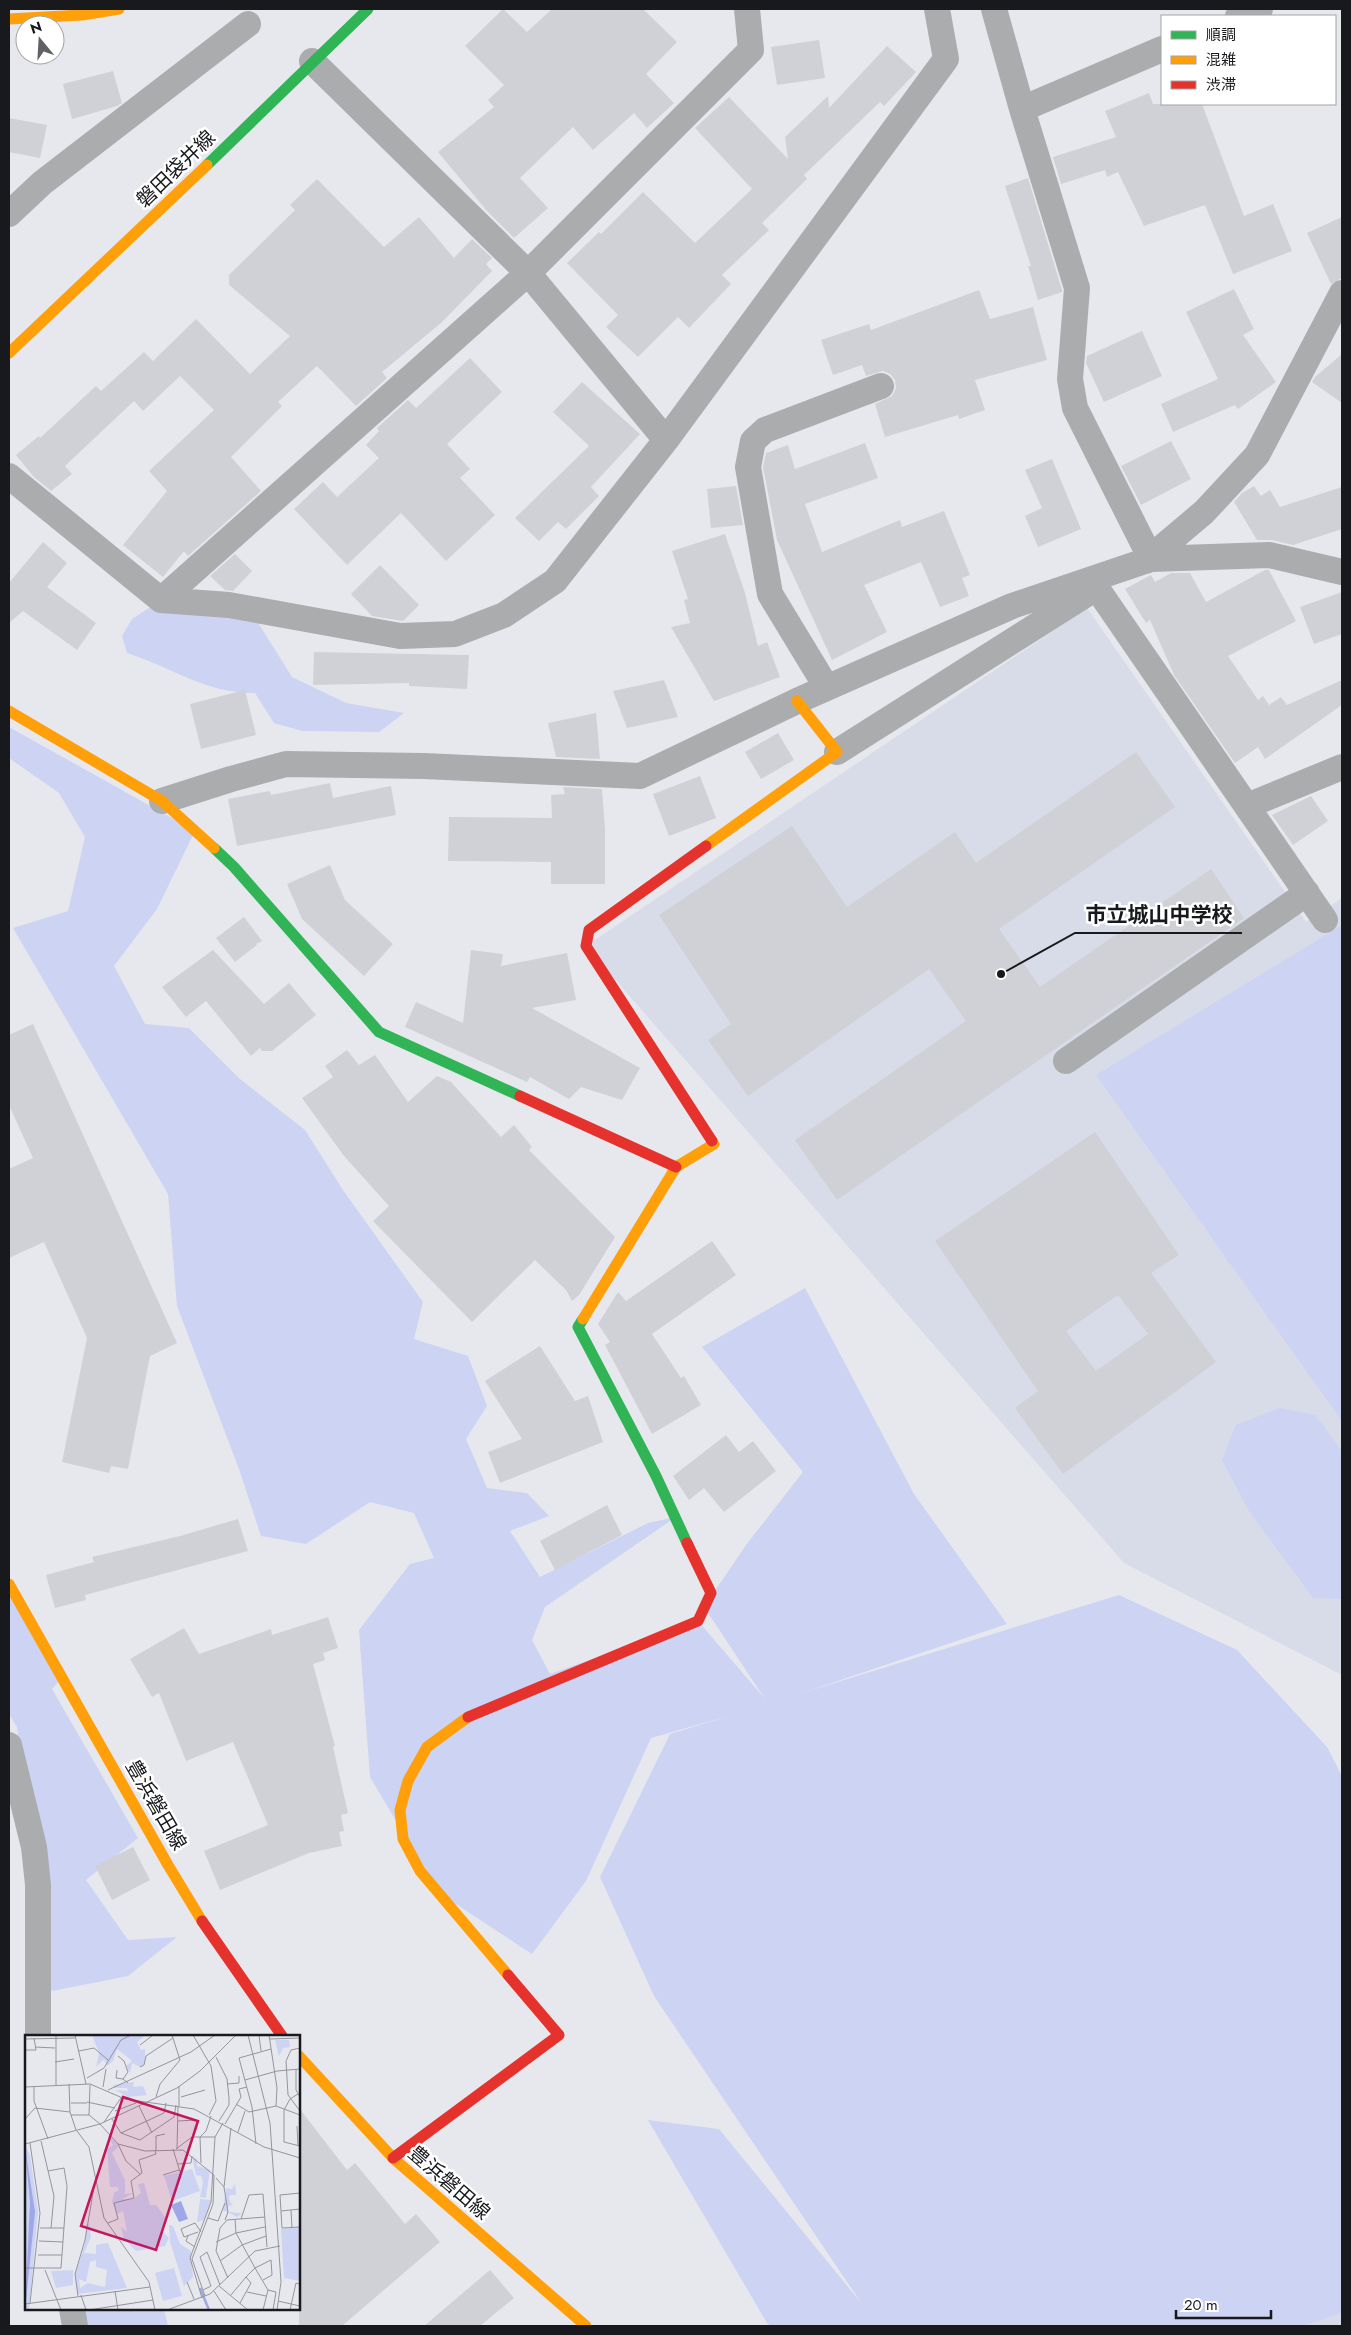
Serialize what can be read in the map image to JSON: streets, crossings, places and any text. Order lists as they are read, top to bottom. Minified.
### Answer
{"streets":{"street":["磐田袋井線","豊浜磐田線"]},"places":["市立城山中学校"],"legend":["順調","混雑","渋滞"],"scale_bar":"20 m","north":"top"}
